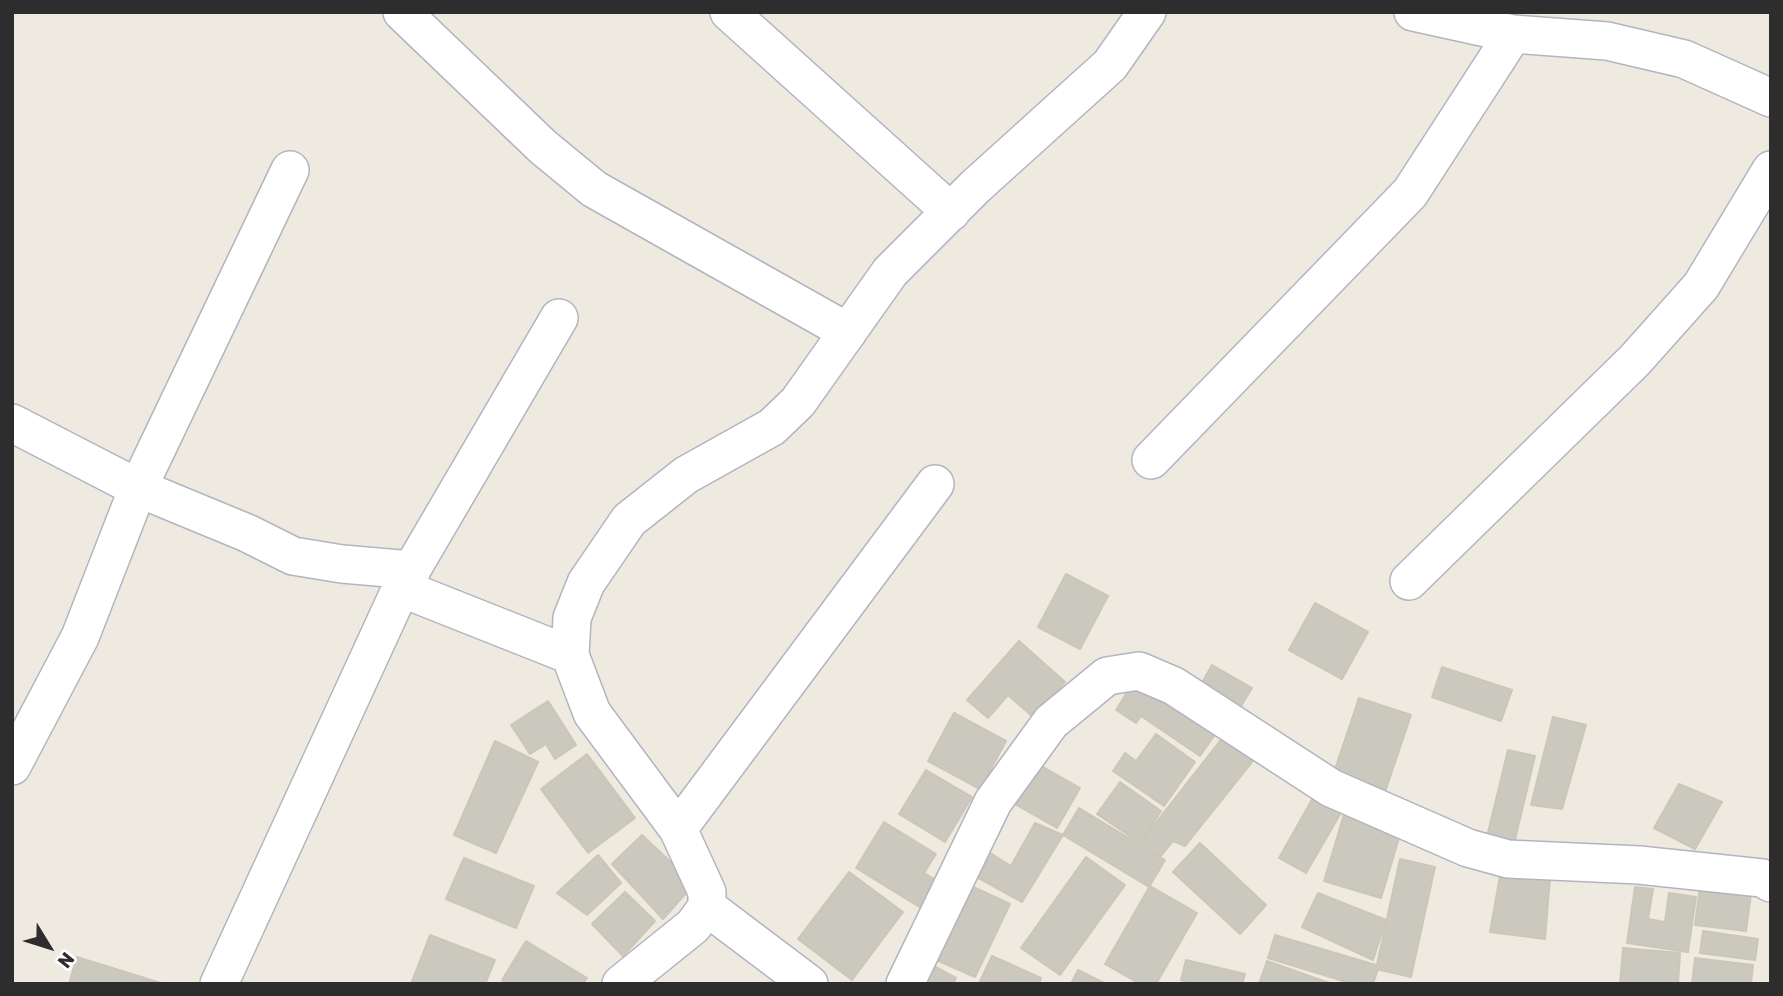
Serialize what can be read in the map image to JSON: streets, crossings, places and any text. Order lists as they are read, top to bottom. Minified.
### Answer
{"north":"bottom right"}
